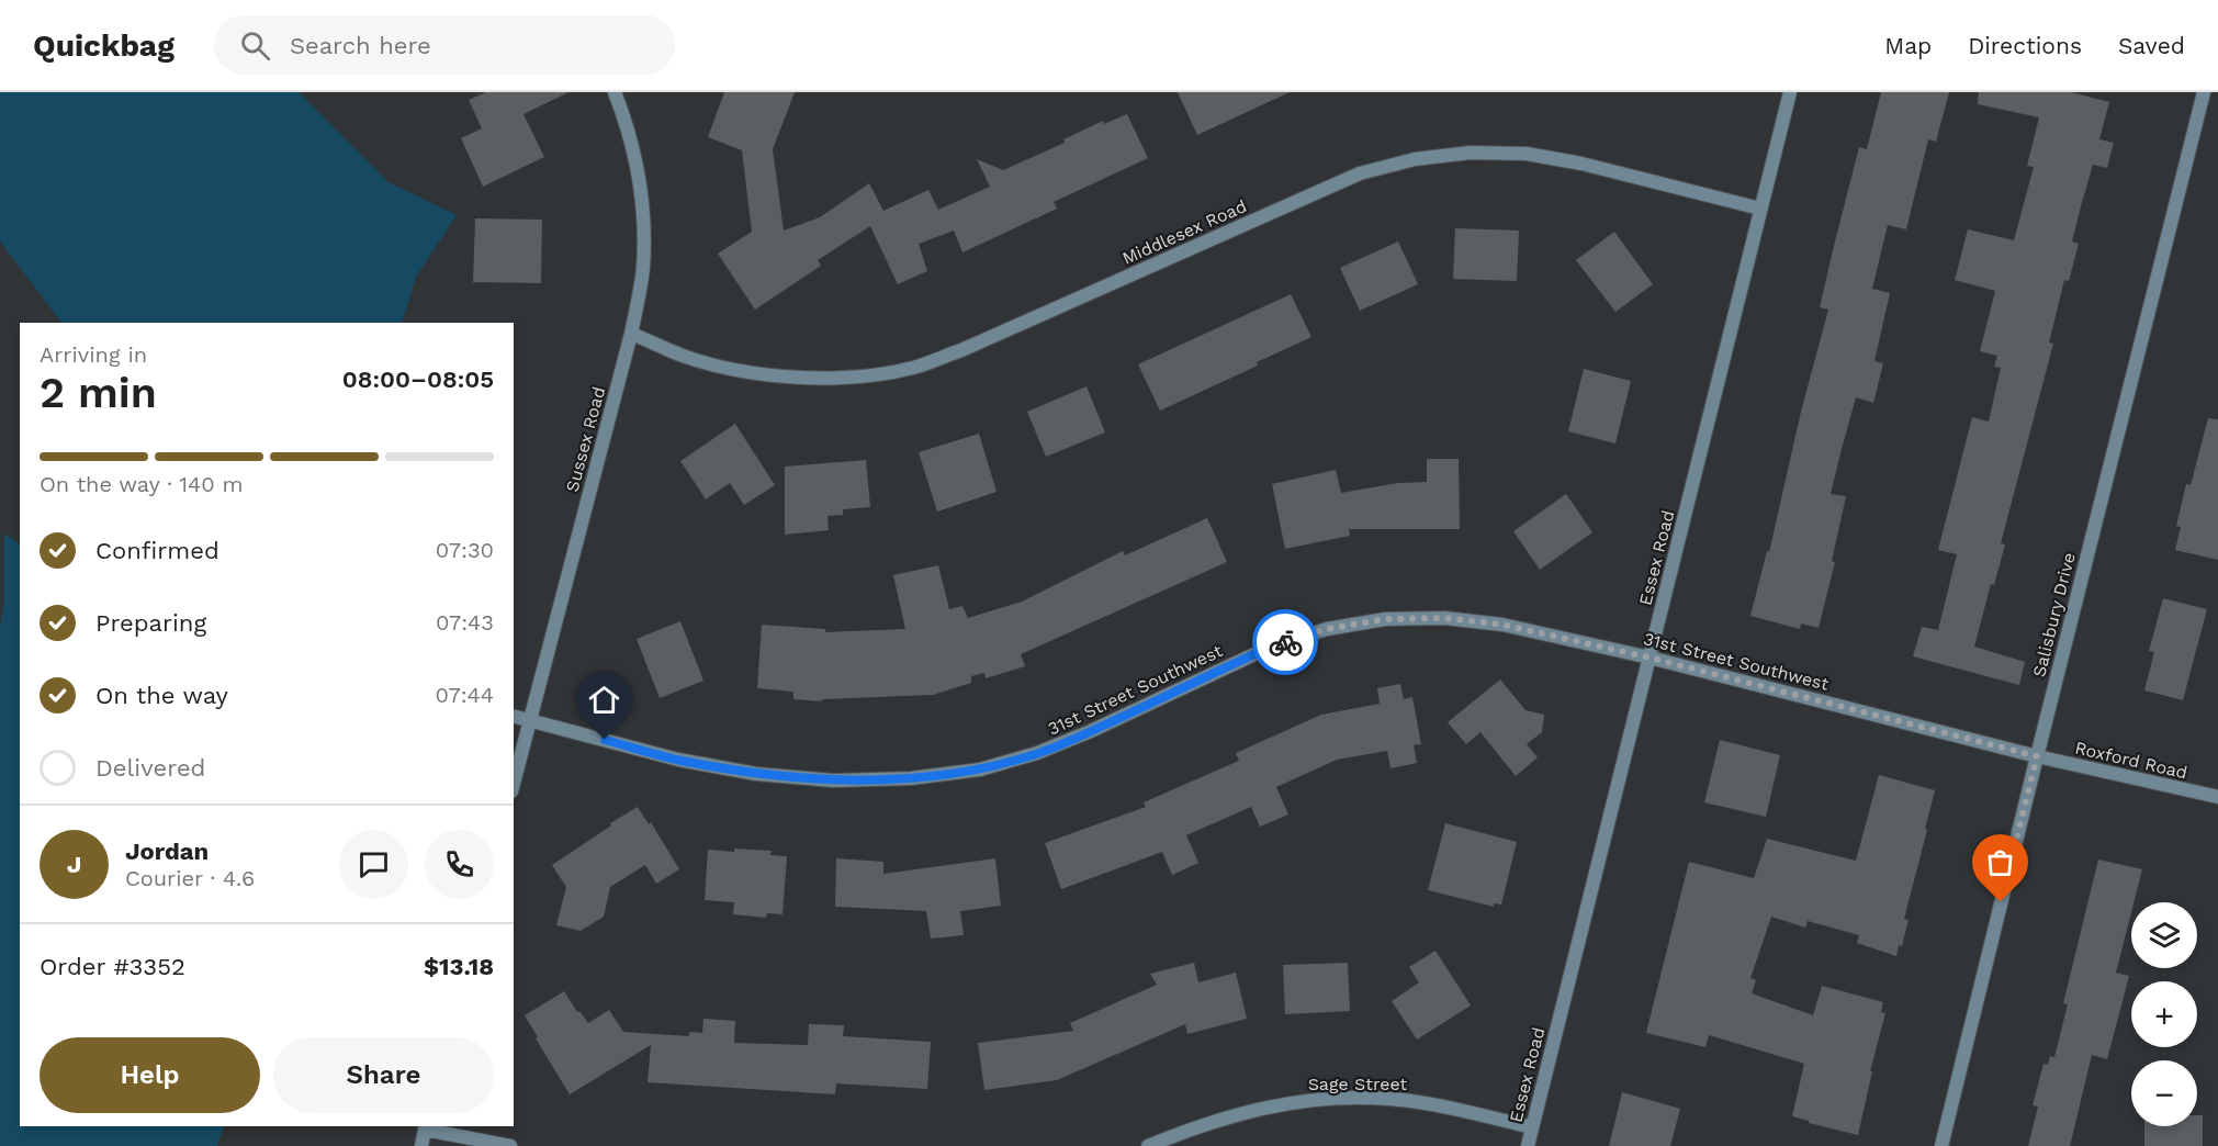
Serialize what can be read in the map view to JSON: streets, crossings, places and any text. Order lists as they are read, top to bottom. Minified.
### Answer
{"streets":{"street":["Middlesex Road","Sussex Road","Essex Road","Salisbury Drive","31st Street Southwest","Roxford Road","Sage Street"]},"crossings":[["Middlesex Road","Sussex Road"],["Middlesex Road","Essex Road"],["Sussex Road","31st Street Southwest"],["Essex Road","31st Street Southwest"],["Essex Road","Sage Street"],["Salisbury Drive","31st Street Southwest"],["Salisbury Drive","Roxford Road"],["31st Street Southwest","Roxford Road"]],"page":{"header":"Quickbag","search":"Search here","nav":["Map","Directions","Saved"],"heading":["2 min","Arriving in","08:00–08:05"],"panel":["Jordan","Courier · 4.6","Order #3352","$13.18"],"bar":"On the way · 140 m","list":[["Confirmed","07:30"],["Preparing","07:43"],["On the way","07:44"],"Delivered"],"round":"J","map_buttons":["+","−"],"buttons":["Help","Share"]}}
